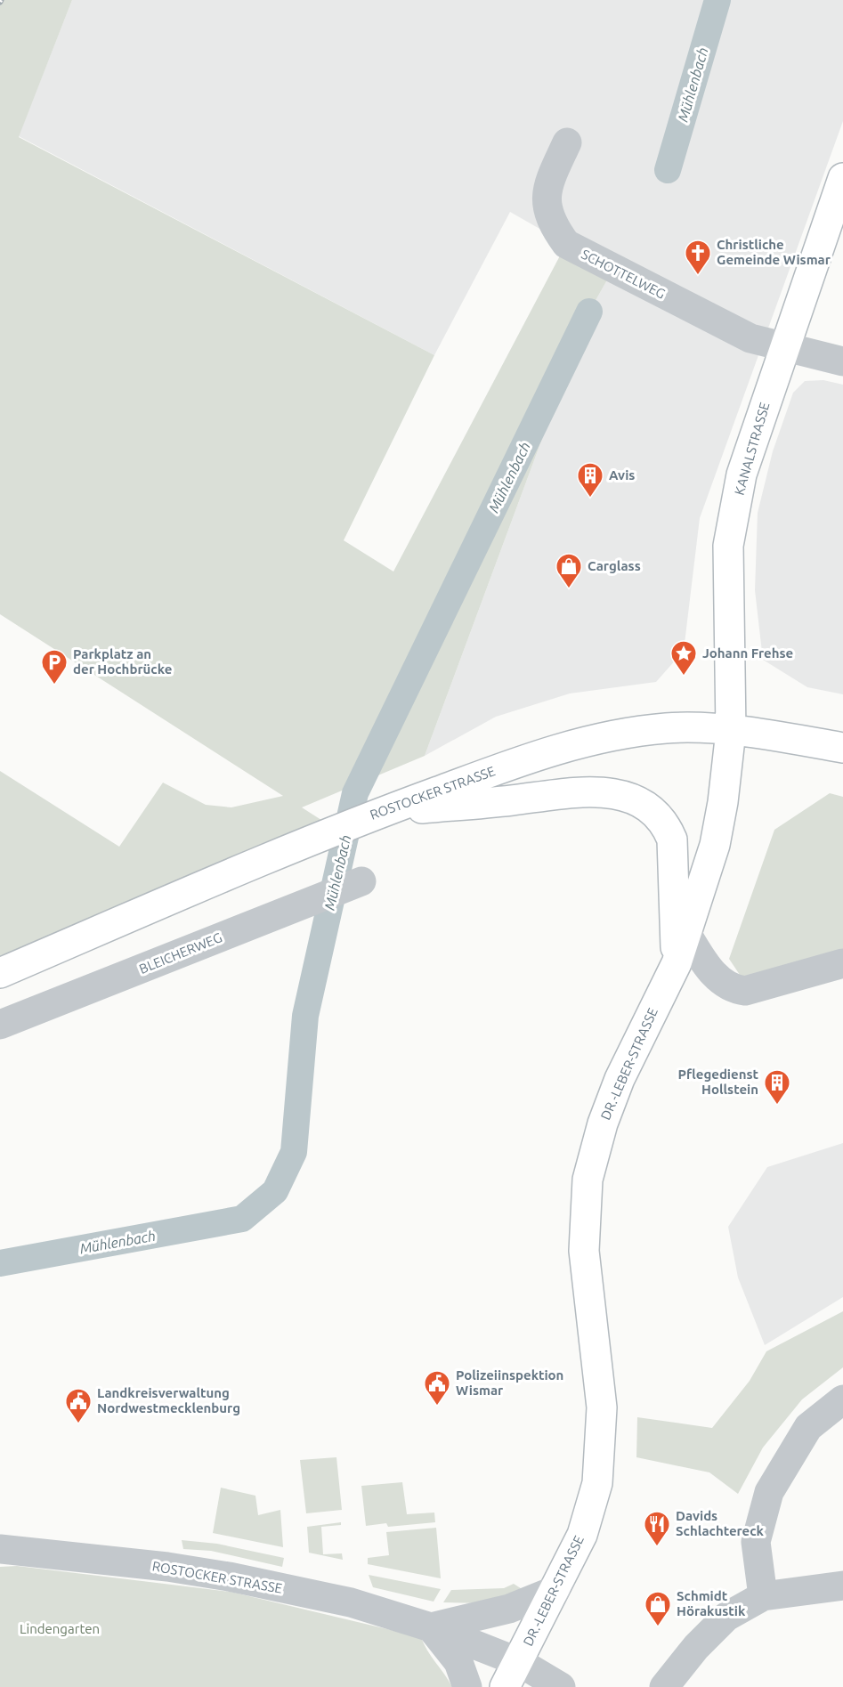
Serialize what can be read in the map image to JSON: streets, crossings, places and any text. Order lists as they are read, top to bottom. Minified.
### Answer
{"streets":{"street":["SCHOTTELWEG","KANALSTRASSE","ROSTOCKER STRASSE","BLEICHERWEG","DR.-LEBER-STRASSE"]},"crossings":[["SCHOTTELWEG","KANALSTRASSE"],["KANALSTRASSE","ROSTOCKER STRASSE"],["KANALSTRASSE","DR.-LEBER-STRASSE"],["ROSTOCKER STRASSE","DR.-LEBER-STRASSE"]],"water":["Mühlenbach"],"parks":["Lindengarten"],"places":{"church":["Christliche Gemeinde Wismar"],"building":["Avis","Pflegedienst Hollstein"],"shop":["Carglass","Schmidt Hörakustik"],"place":["Johann Frehse"],"parking":["Parkplatz an der Hochbrücke"],"public building":["Polizeiinspektion Wismar","Landkreisverwaltung Nordwestmecklenburg"],"restaurant":["Davids Schlachtereck"]}}
